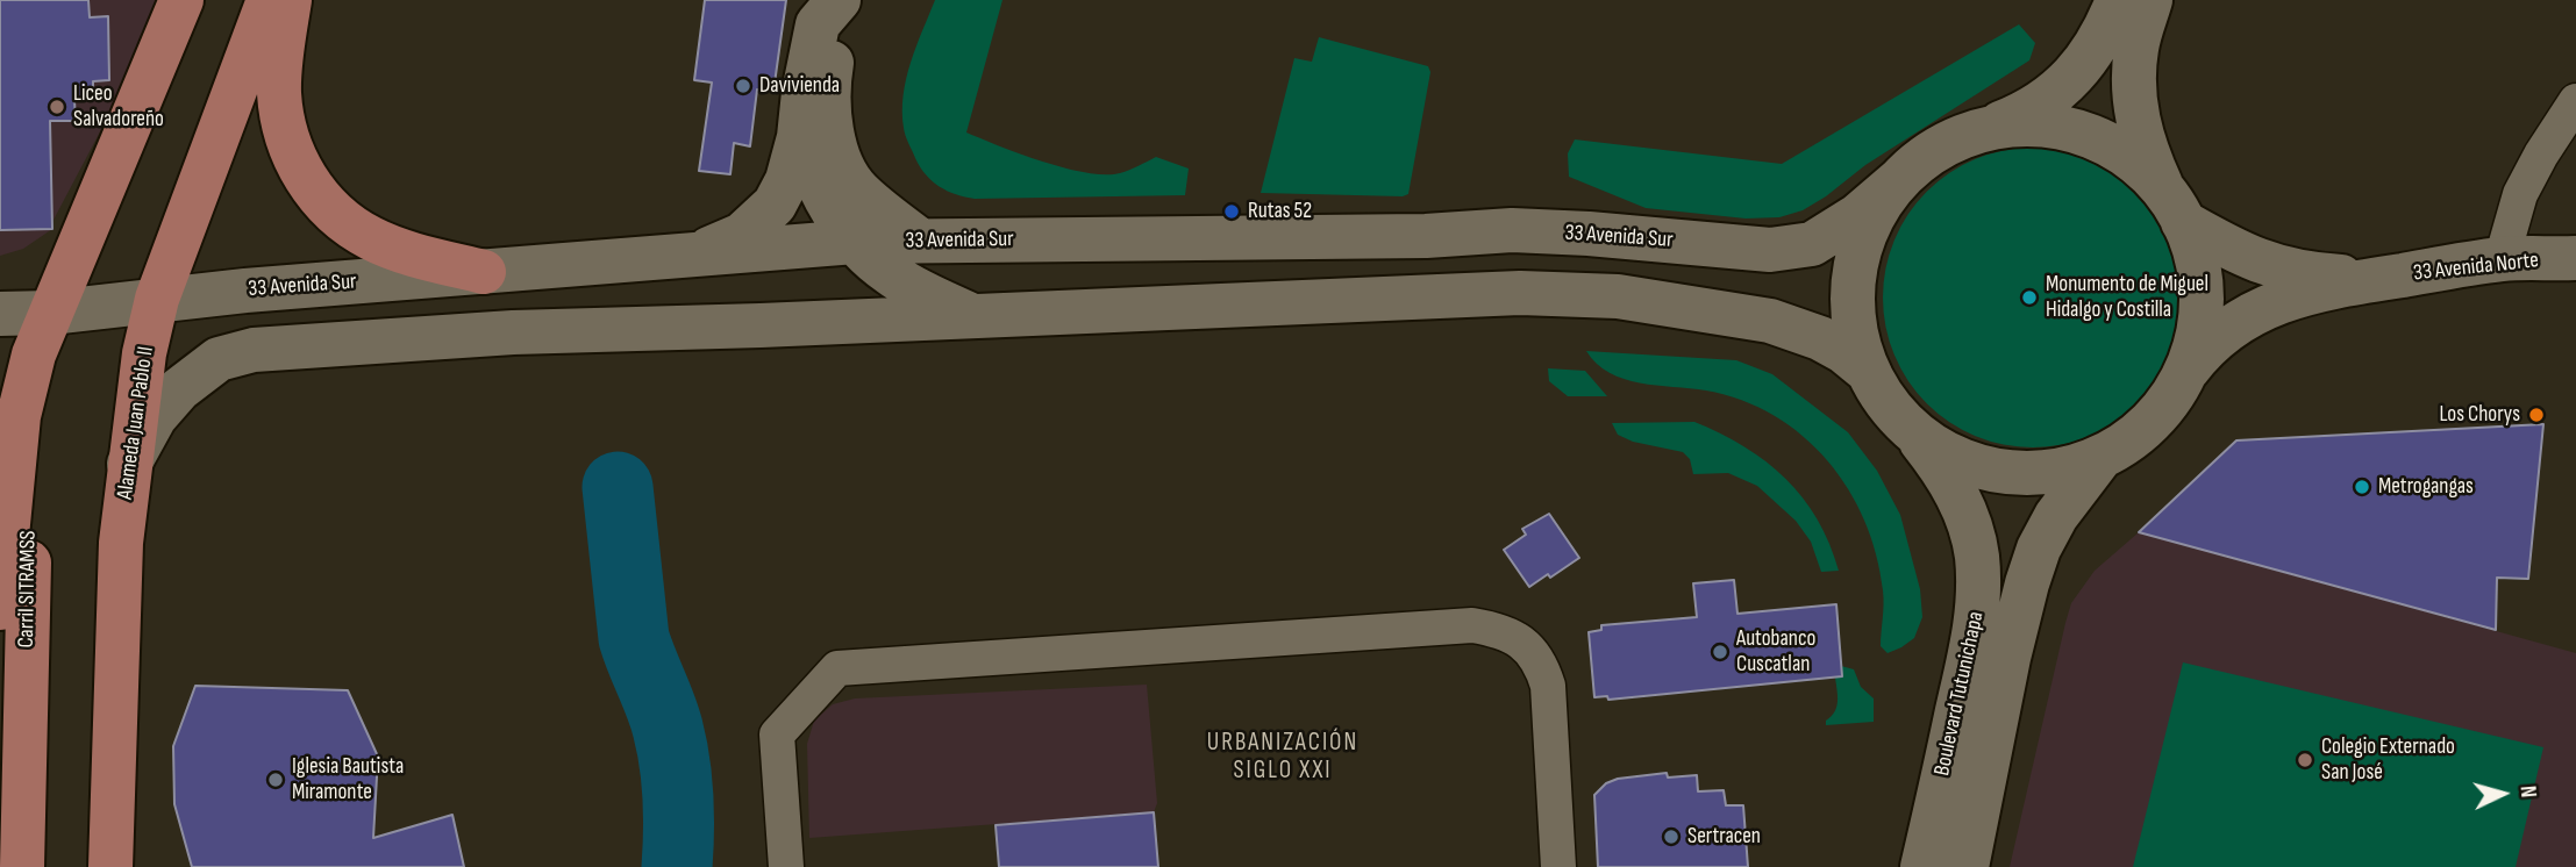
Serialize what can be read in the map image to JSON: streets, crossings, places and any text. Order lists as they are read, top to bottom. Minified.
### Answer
{"streets":{"main road":["Alameda Juan Pablo II","Carril SITRAMSS"],"street":["33 Avenida Sur","33 Avenida Norte","Boulevard Tutunichapa"]},"crossings":[["33 Avenida Sur","Alameda Juan Pablo II"],["33 Avenida Sur","Carril SITRAMSS"]],"districts":["URBANIZACIÓN SIGLO XXI"],"places":["Davivienda","Liceo Salvadoreño","Rutas 52","Monumento de Miguel Hidalgo y Costilla","Los Chorys","Metrogangas","Autobanco Cuscatlan","Colegio Externado San José","Iglesia Bautista Miramonte","Sertracen"],"north":"right"}
